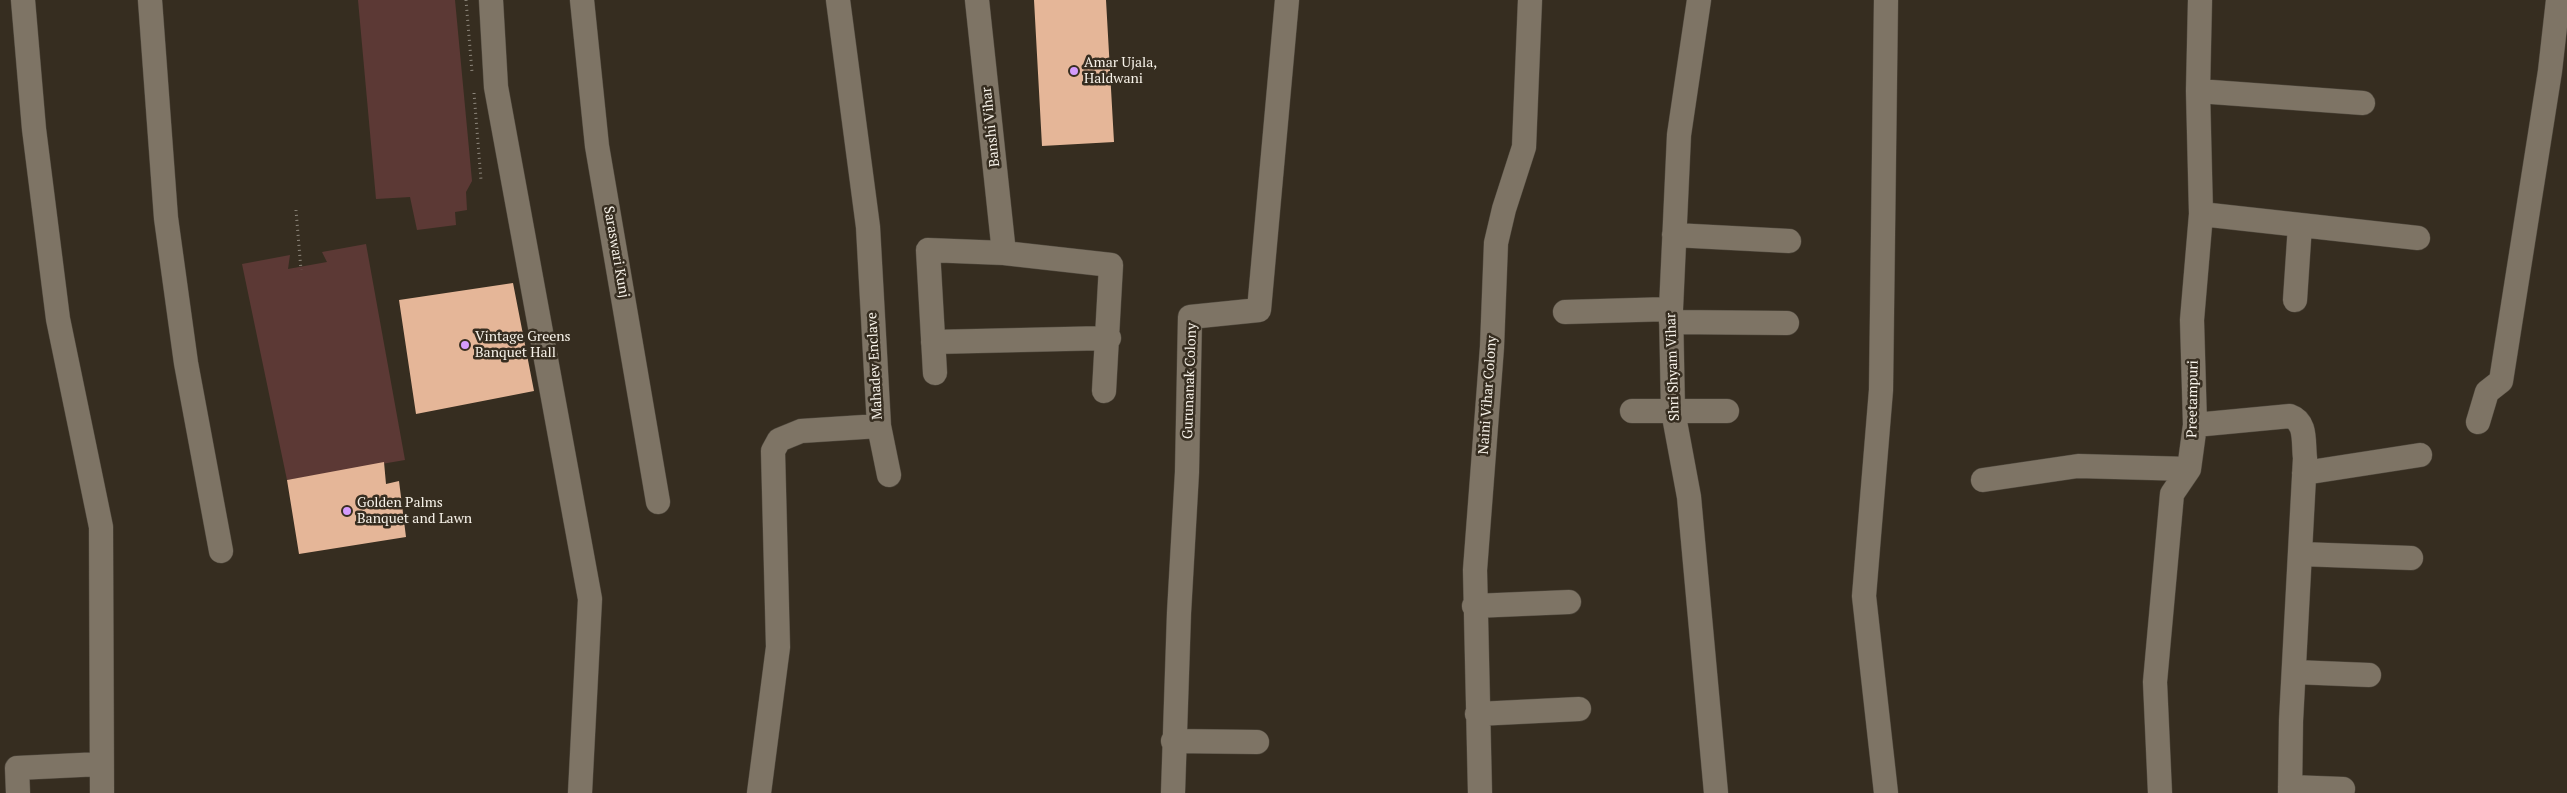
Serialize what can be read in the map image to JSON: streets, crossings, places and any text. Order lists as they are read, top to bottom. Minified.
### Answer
{"streets":{"street":["Banshi Vihar","Saraswari Kunj","Mahadev Enclave","Shri Shyam Vihar","Gurunanak Colony","Naini Vihar Colony","Preetampuri"]},"places":["Amar Ujala, Haldwani","Vintage Greens Banquet Hall","Golden Palms Banquet and Lawn"]}
